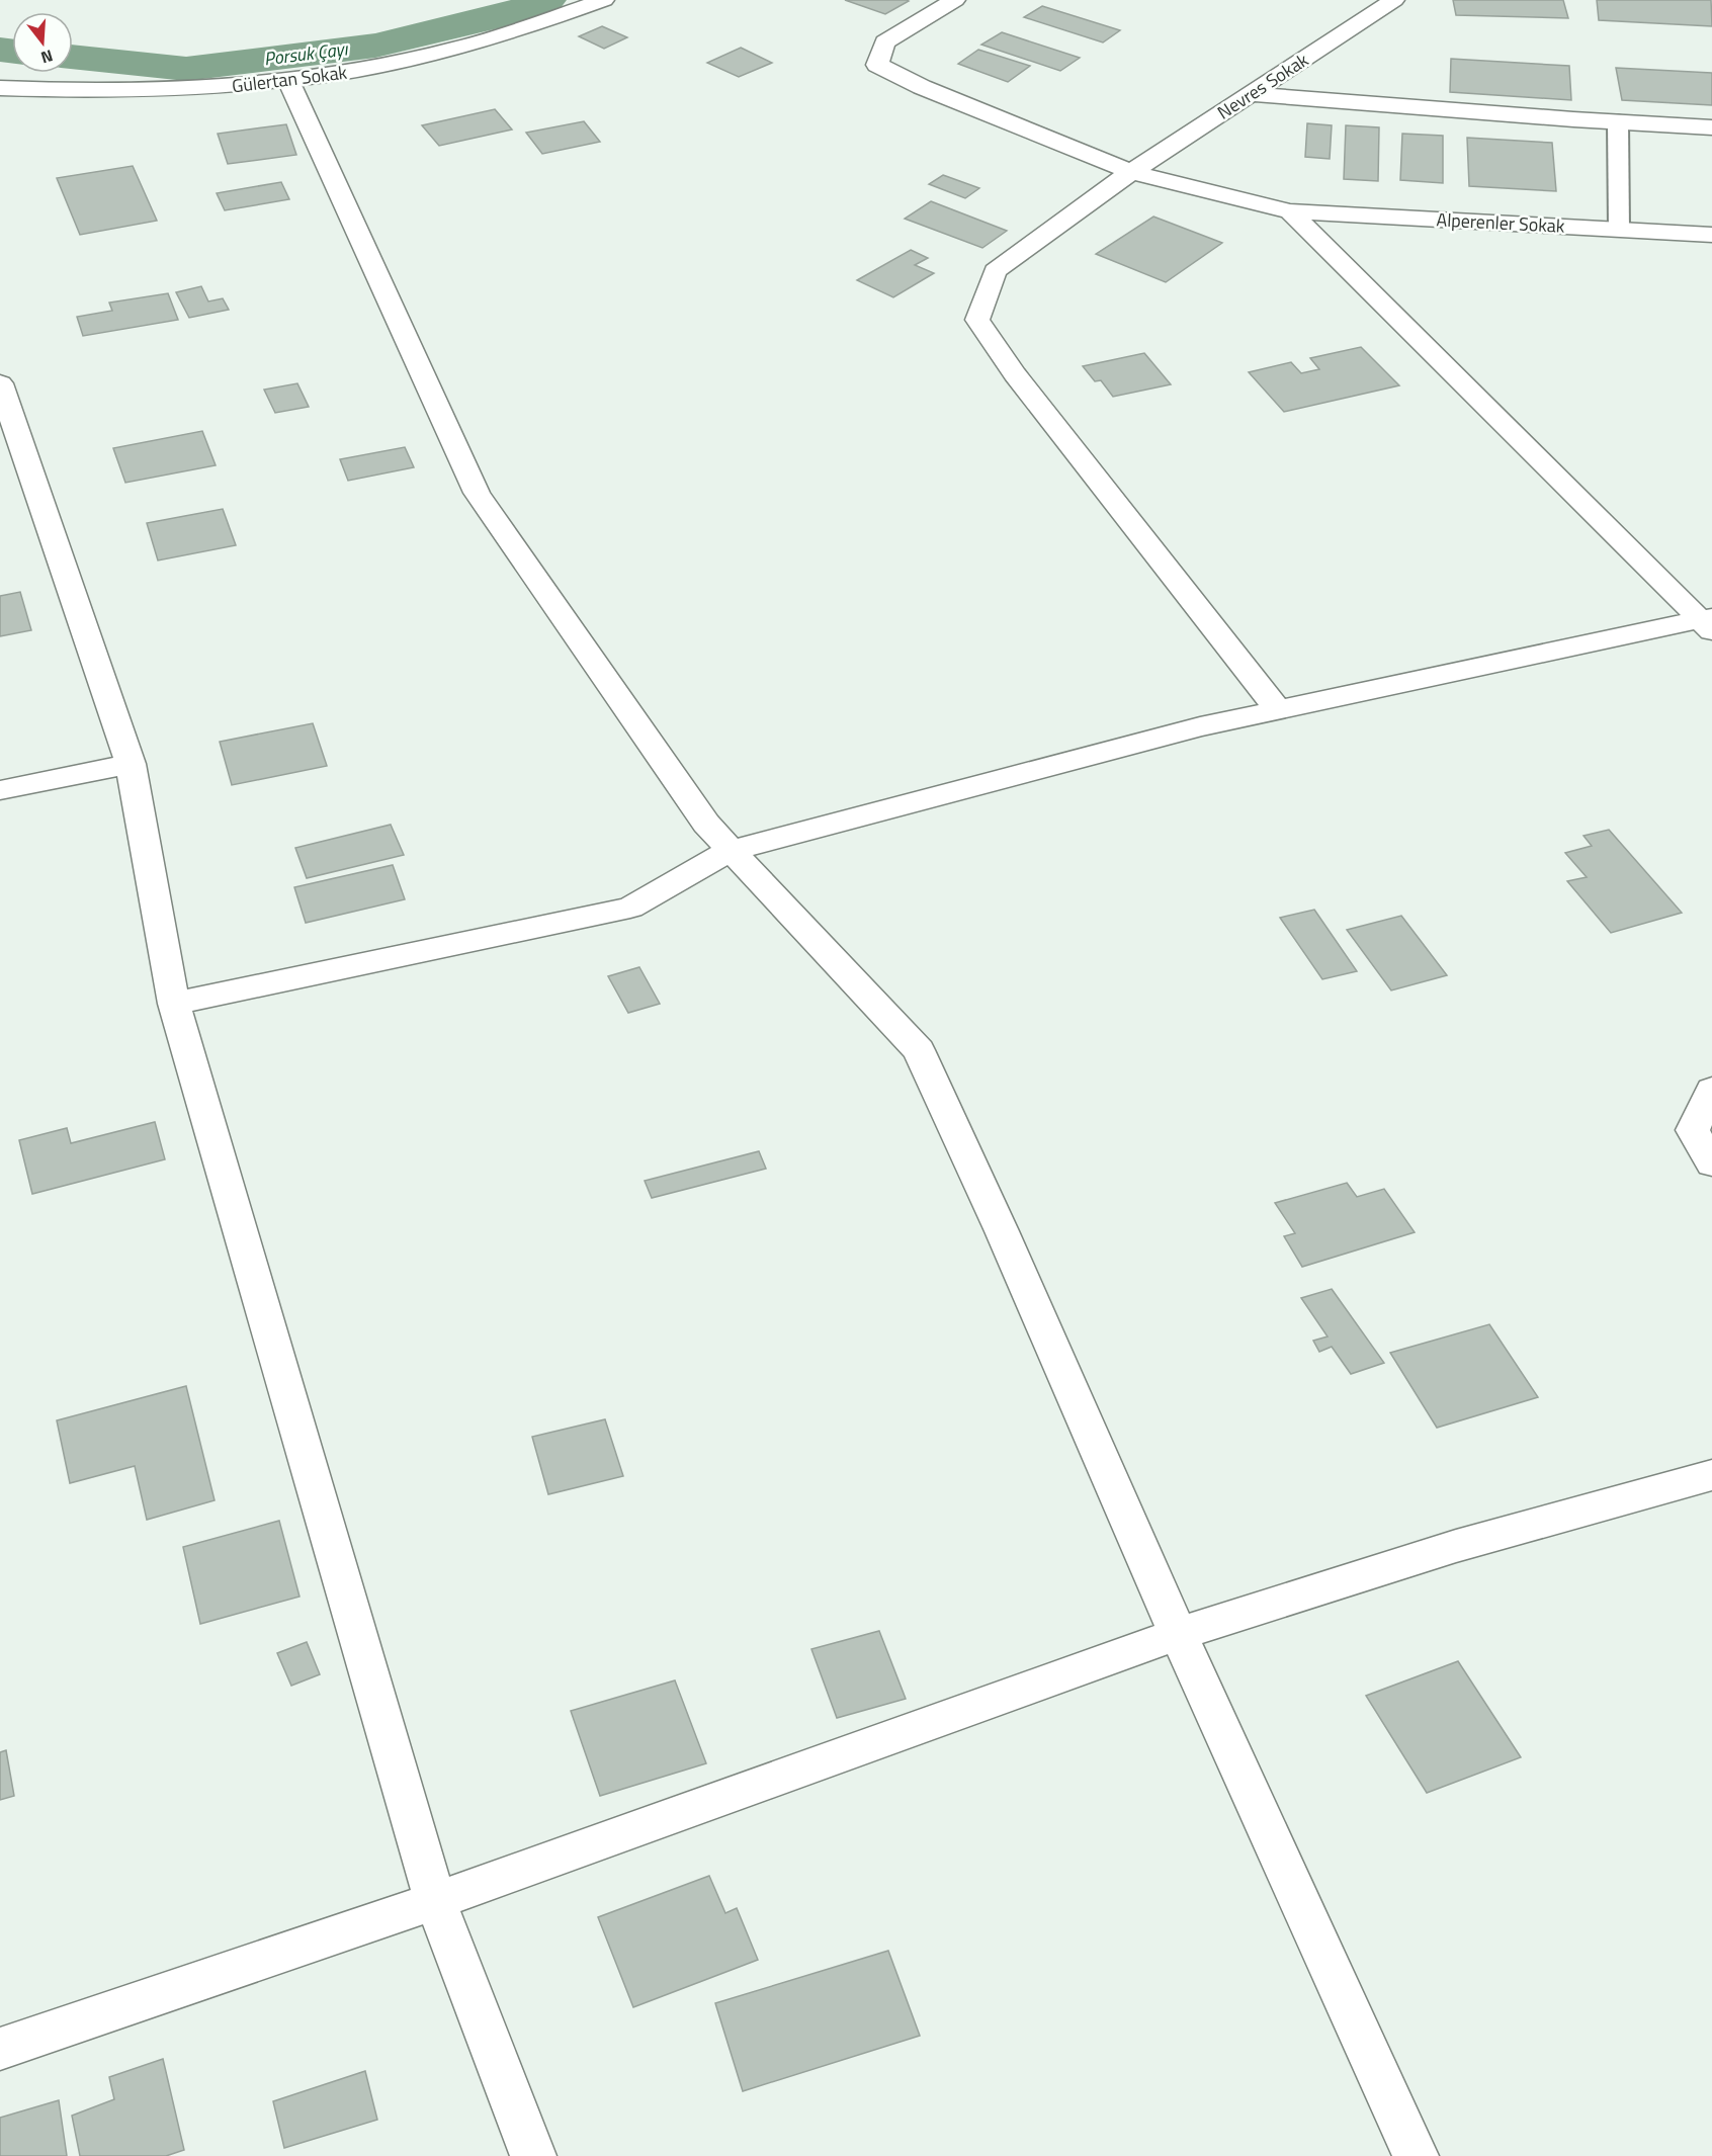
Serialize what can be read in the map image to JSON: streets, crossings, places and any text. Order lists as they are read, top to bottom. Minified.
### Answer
{"streets":{"street":["Gülertan Sokak","Nevres Sokak","Alperenler Sokak"]},"crossings":[["Nevres Sokak","Alperenler Sokak"]],"water":["Porsuk Çayı"],"north":"bottom"}
